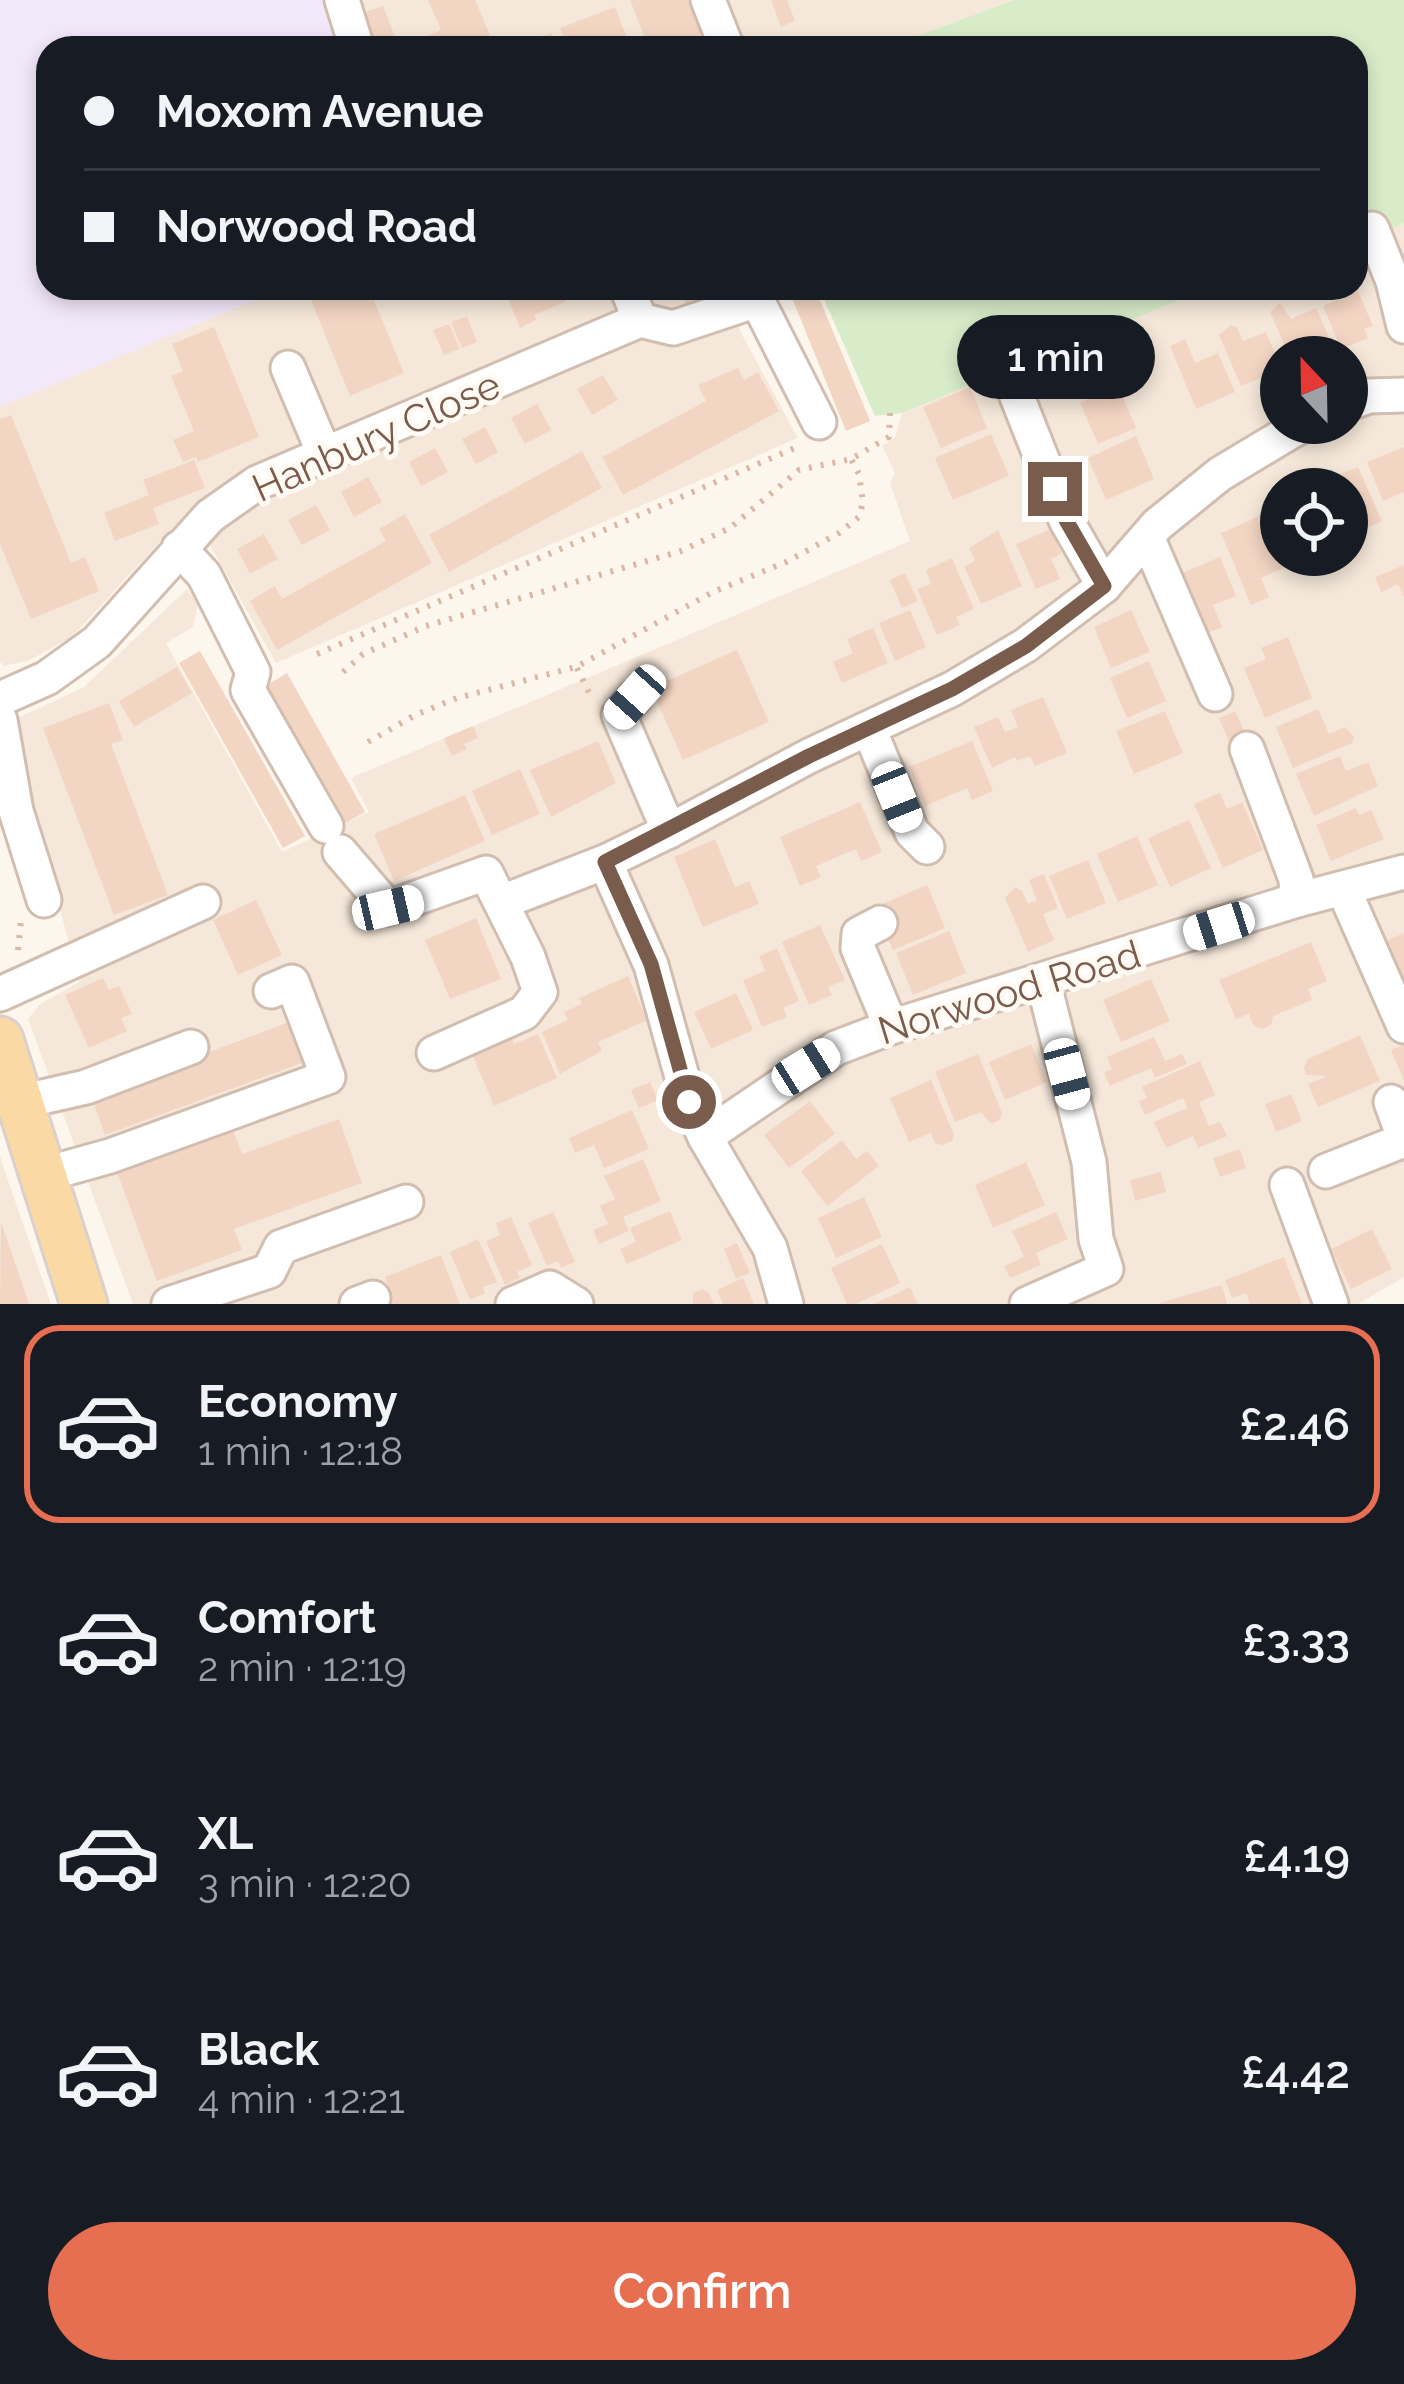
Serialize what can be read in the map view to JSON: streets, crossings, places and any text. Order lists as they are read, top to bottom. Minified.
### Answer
{"streets":{"street":["Hanbury Close","Norwood Road"]},"north":"top","page":{"banner":["Moxom Avenue","Norwood Road"],"bubble":"1 min","list":[{"name":"Economy","note":"1 min · 12:18","value":"£2.46"},{"name":"Comfort","note":"2 min · 12:19","value":"£3.33"},{"name":"XL","note":"3 min · 12:20","value":"£4.19"},{"name":"Black","note":"4 min · 12:21","value":"£4.42"}],"buttons":"Confirm"}}
